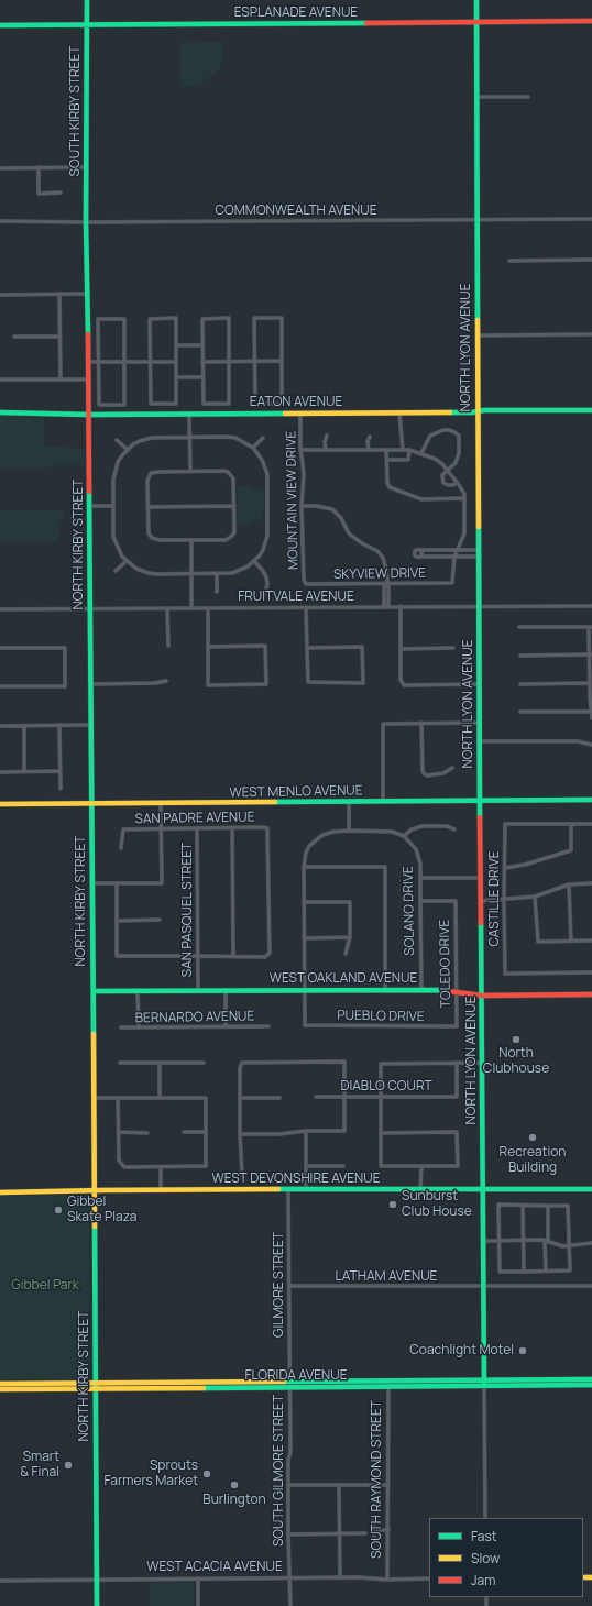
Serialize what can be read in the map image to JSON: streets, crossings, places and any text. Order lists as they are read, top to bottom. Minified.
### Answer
{"streets":{"street":["ESPLANADE AVENUE","SOUTH KIRBY STREET","COMMONWEALTH AVENUE","NORTH LYON AVENUE","EATON AVENUE","MOUNTAIN VIEW DRIVE","NORTH KIRBY STREET","SKYVIEW DRIVE","FRUITVALE AVENUE","WEST MENLO AVENUE","SAN PADRE AVENUE","CASTILLE DRIVE","SAN PASQUEL STREET","SOLANO DRIVE","TOLEDO DRIVE","WEST OAKLAND AVENUE","PUEBLO DRIVE","BERNARDO AVENUE","DIABLO COURT","WEST DEVONSHIRE AVENUE","LATHAM AVENUE","GILMORE STREET","FLORIDA AVENUE","SOUTH GILMORE STREET","SOUTH RAYMOND STREET","WEST ACACIA AVENUE"]},"crossings":[["ESPLANADE AVENUE","SOUTH KIRBY STREET"],["ESPLANADE AVENUE","NORTH LYON AVENUE"],["SOUTH KIRBY STREET","COMMONWEALTH AVENUE"],["SOUTH KIRBY STREET","NORTH KIRBY STREET"],["COMMONWEALTH AVENUE","NORTH LYON AVENUE"],["COMMONWEALTH AVENUE","NORTH KIRBY STREET"],["NORTH LYON AVENUE","EATON AVENUE"],["NORTH LYON AVENUE","FRUITVALE AVENUE"],["NORTH LYON AVENUE","WEST MENLO AVENUE"],["NORTH LYON AVENUE","WEST OAKLAND AVENUE"],["NORTH LYON AVENUE","WEST DEVONSHIRE AVENUE"],["NORTH LYON AVENUE","LATHAM AVENUE"],["NORTH LYON AVENUE","FLORIDA AVENUE"],["EATON AVENUE","MOUNTAIN VIEW DRIVE"],["EATON AVENUE","NORTH KIRBY STREET"],["MOUNTAIN VIEW DRIVE","SKYVIEW DRIVE"],["NORTH KIRBY STREET","FRUITVALE AVENUE"],["NORTH KIRBY STREET","WEST MENLO AVENUE"],["NORTH KIRBY STREET","WEST OAKLAND AVENUE"],["NORTH KIRBY STREET","WEST DEVONSHIRE AVENUE"],["NORTH KIRBY STREET","FLORIDA AVENUE"],["NORTH KIRBY STREET","WEST ACACIA AVENUE"],["SAN PADRE AVENUE","SAN PASQUEL STREET"],["SAN PASQUEL STREET","WEST OAKLAND AVENUE"],["SOLANO DRIVE","TOLEDO DRIVE"],["SOLANO DRIVE","WEST OAKLAND AVENUE"],["TOLEDO DRIVE","WEST OAKLAND AVENUE"],["TOLEDO DRIVE","PUEBLO DRIVE"],["WEST OAKLAND AVENUE","PUEBLO DRIVE"],["WEST DEVONSHIRE AVENUE","GILMORE STREET"],["LATHAM AVENUE","GILMORE STREET"],["GILMORE STREET","FLORIDA AVENUE"],["GILMORE STREET","SOUTH GILMORE STREET"],["FLORIDA AVENUE","SOUTH GILMORE STREET"],["FLORIDA AVENUE","SOUTH RAYMOND STREET"],["SOUTH GILMORE STREET","WEST ACACIA AVENUE"],["SOUTH RAYMOND STREET","WEST ACACIA AVENUE"]],"parks":["Gibbel Park"],"places":["North Clubhouse","Recreation Building","Sunburst Club House","Gibbel Skate Plaza","Coachlight Motel","Smart & Final","Sprouts Farmers Market","Burlington"],"legend":["Fast","Slow","Jam"]}
